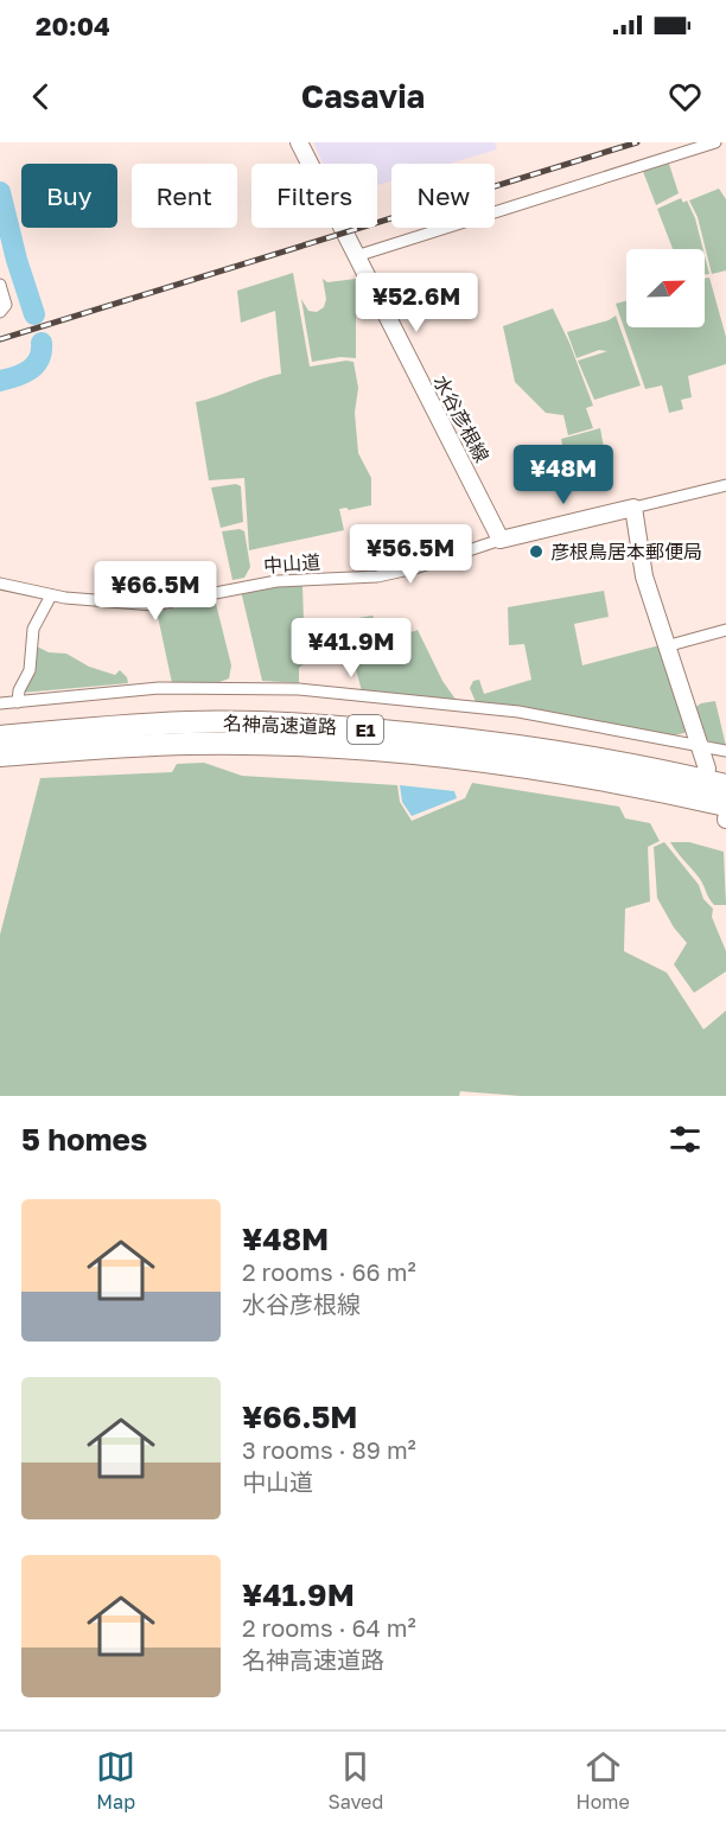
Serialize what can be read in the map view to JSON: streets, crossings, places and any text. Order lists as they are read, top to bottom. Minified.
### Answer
{"streets":{"highway":["名神高速道路","E1"],"main road":["水谷彦根線"],"street":["中山道"]},"crossings":[["水谷彦根線","中山道"]],"places":["彦根鳥居本郵便局"],"north":"top right","page":{"status":"20:04","header":"Casavia","chip":["Buy","Rent","Filters","New"],"price":["¥52.6M","¥48M","¥56.5M","¥66.5M","¥41.9M"],"heading":"5 homes","list":[{"name":"¥48M","note":"2 rooms · 66 m² · 水谷彦根線"},{"name":"¥66.5M","note":"3 rooms · 89 m² · 中山道"},{"name":"¥41.9M","note":"2 rooms · 64 m² · 名神高速道路"}],"tabs":["Map","Saved","Home"]}}
